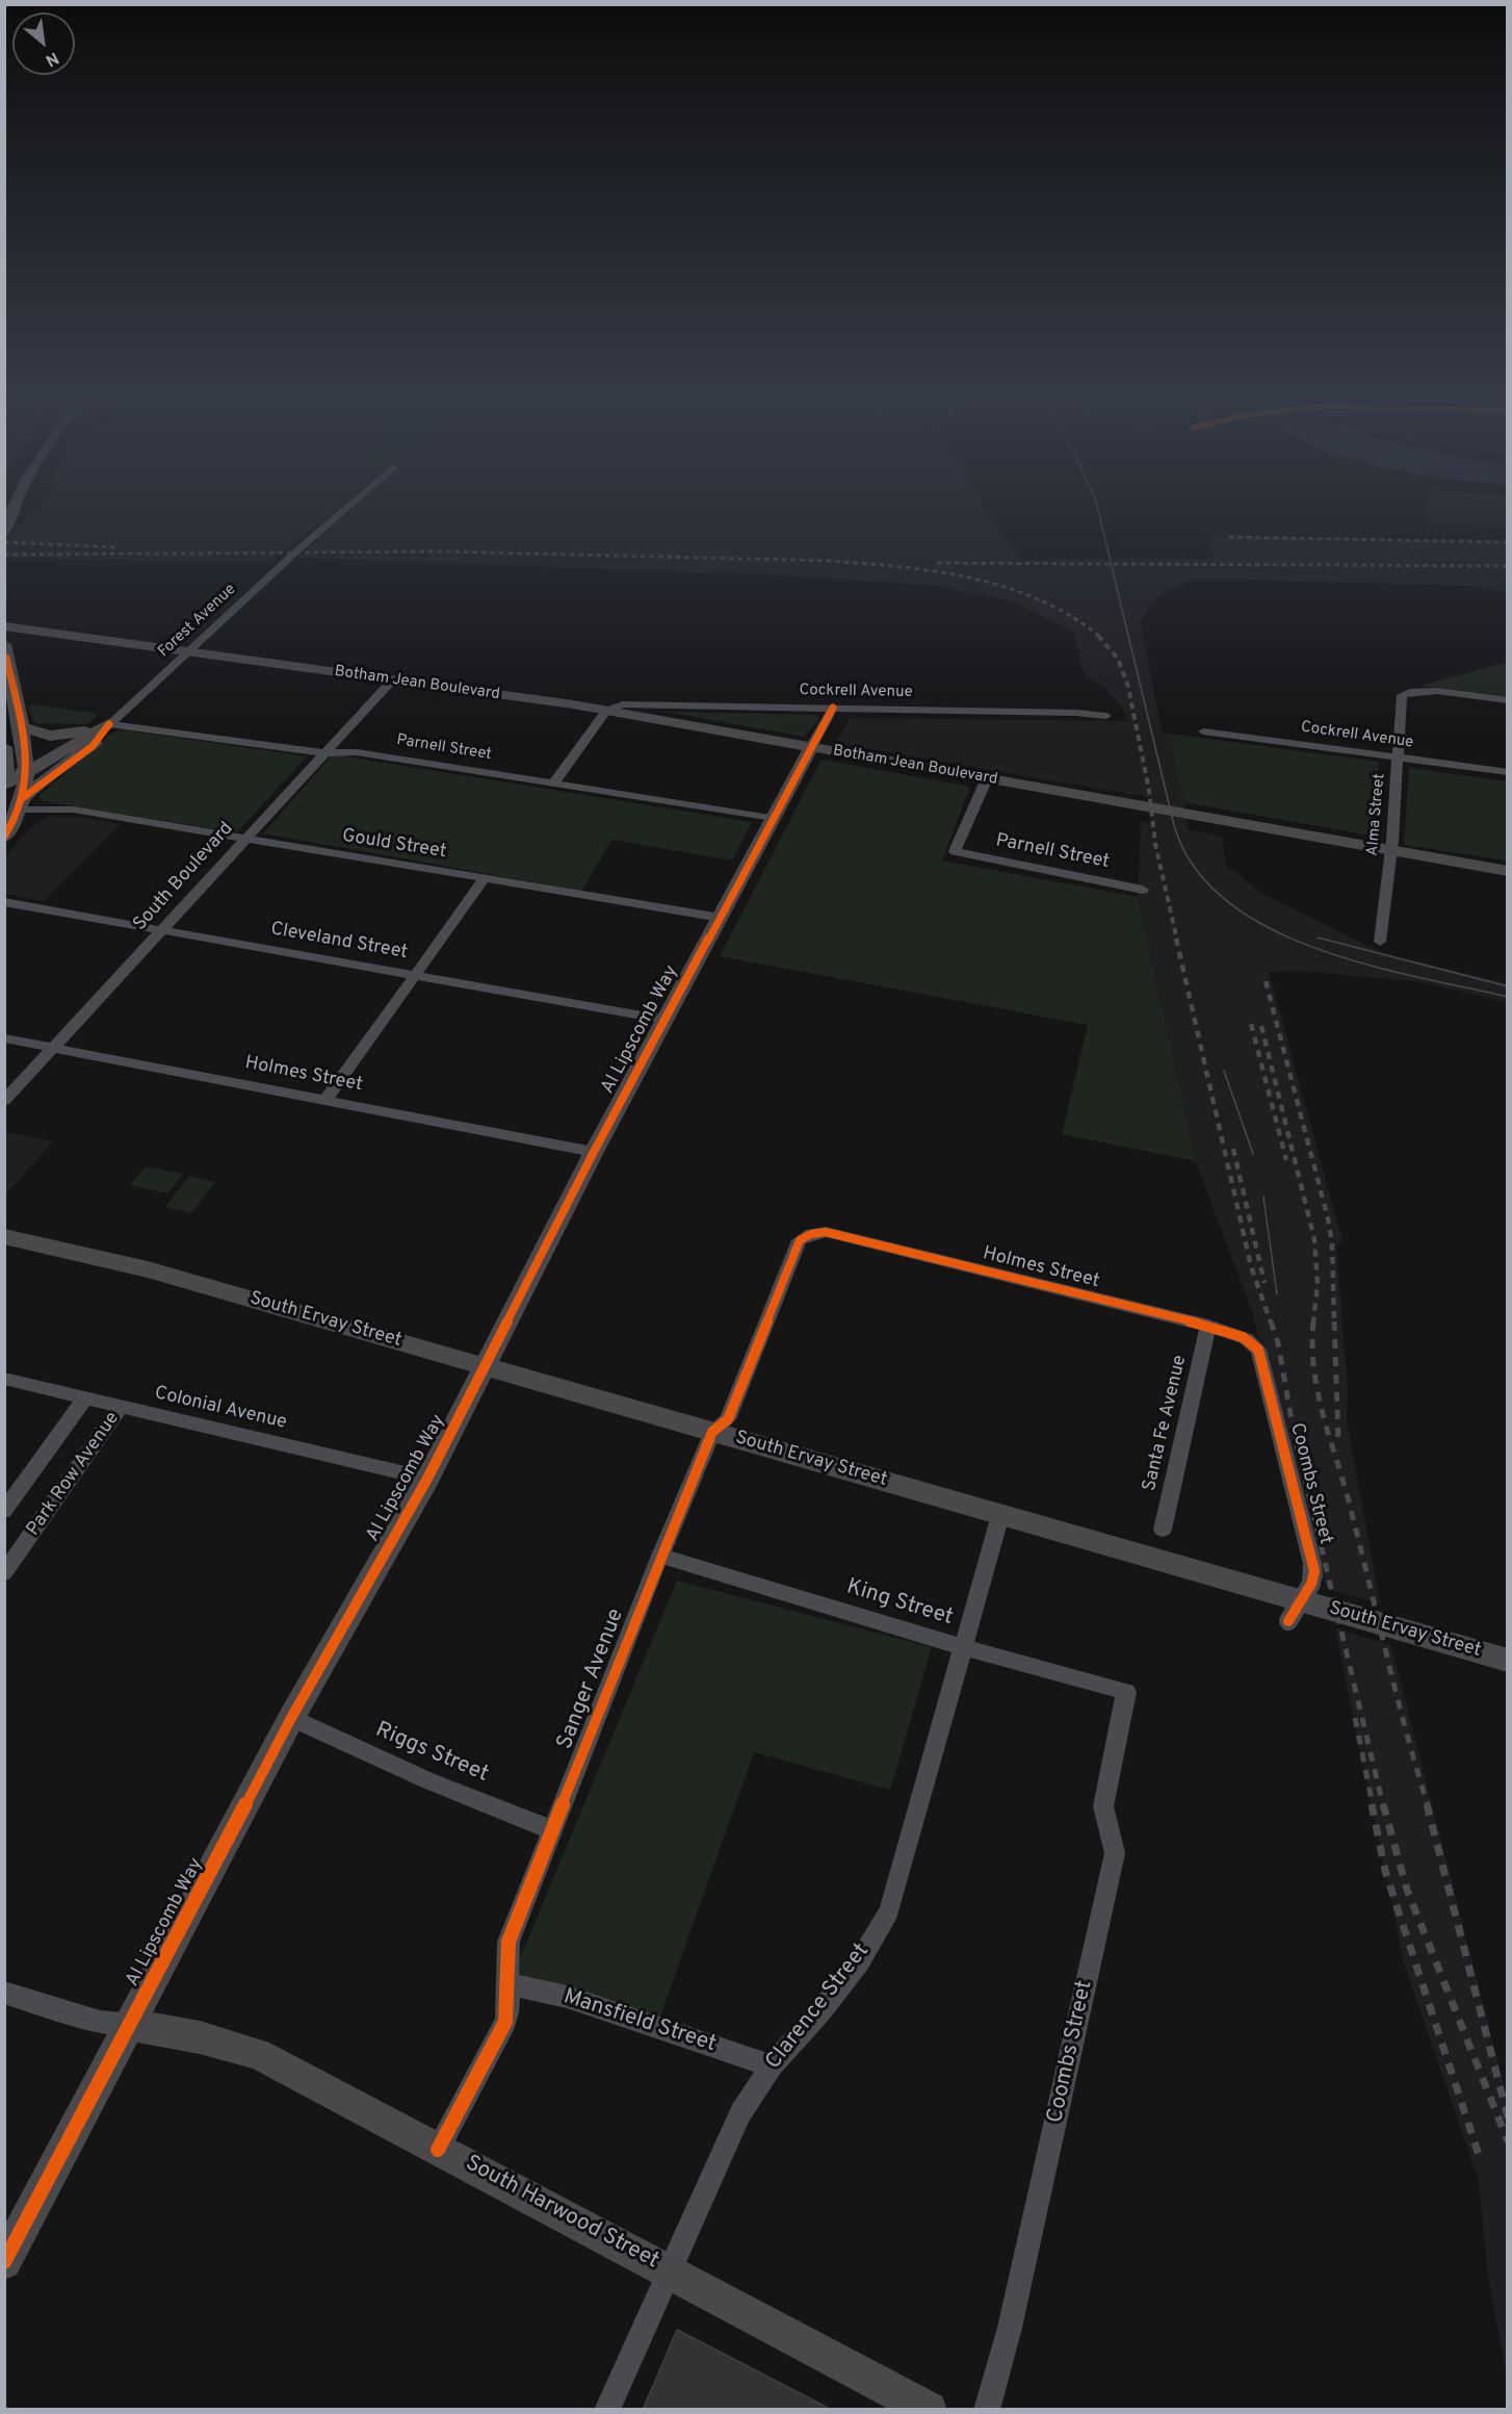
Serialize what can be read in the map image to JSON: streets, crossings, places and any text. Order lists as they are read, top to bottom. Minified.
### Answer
{"streets":{"main road":["Botham Jean Boulevard","Al Lipscomb Way","South Ervay Street","South Harwood Street"],"street":["Forest Avenue","Cockrell Avenue","Parnell Street","Alma Street","Gould Street","South Boulevard","Cleveland Street","Holmes Street","Colonial Avenue","Santa Fe Avenue","Park Row Avenue","Coombs Street","King Street","Sanger Avenue","Riggs Street","Clarence Street","Mansfield Street"]},"crossings":[["Forest Avenue","Botham Jean Boulevard"],["Forest Avenue","Parnell Street"],["Botham Jean Boulevard","Cockrell Avenue"],["Botham Jean Boulevard","Parnell Street"],["Botham Jean Boulevard","Alma Street"],["Botham Jean Boulevard","South Boulevard"],["Botham Jean Boulevard","Al Lipscomb Way"],["Cockrell Avenue","Alma Street"],["Cockrell Avenue","Al Lipscomb Way"],["Parnell Street","South Boulevard"],["Parnell Street","Al Lipscomb Way"],["Gould Street","South Boulevard"],["Gould Street","Al Lipscomb Way"],["South Boulevard","Cleveland Street"],["South Boulevard","Holmes Street"],["Cleveland Street","Al Lipscomb Way"],["Al Lipscomb Way","Holmes Street"],["Al Lipscomb Way","South Ervay Street"],["Al Lipscomb Way","Colonial Avenue"],["Al Lipscomb Way","Riggs Street"],["Al Lipscomb Way","South Harwood Street"],["Holmes Street","Santa Fe Avenue"],["Holmes Street","Coombs Street"],["Holmes Street","Sanger Avenue"],["South Ervay Street","Sanger Avenue"],["South Ervay Street","Clarence Street"],["Colonial Avenue","Park Row Avenue"],["Coombs Street","King Street"],["King Street","Sanger Avenue"],["King Street","Clarence Street"],["Sanger Avenue","Riggs Street"],["Sanger Avenue","Mansfield Street"],["Sanger Avenue","South Harwood Street"],["Clarence Street","Mansfield Street"],["Clarence Street","South Harwood Street"]],"north":"bottom right"}
